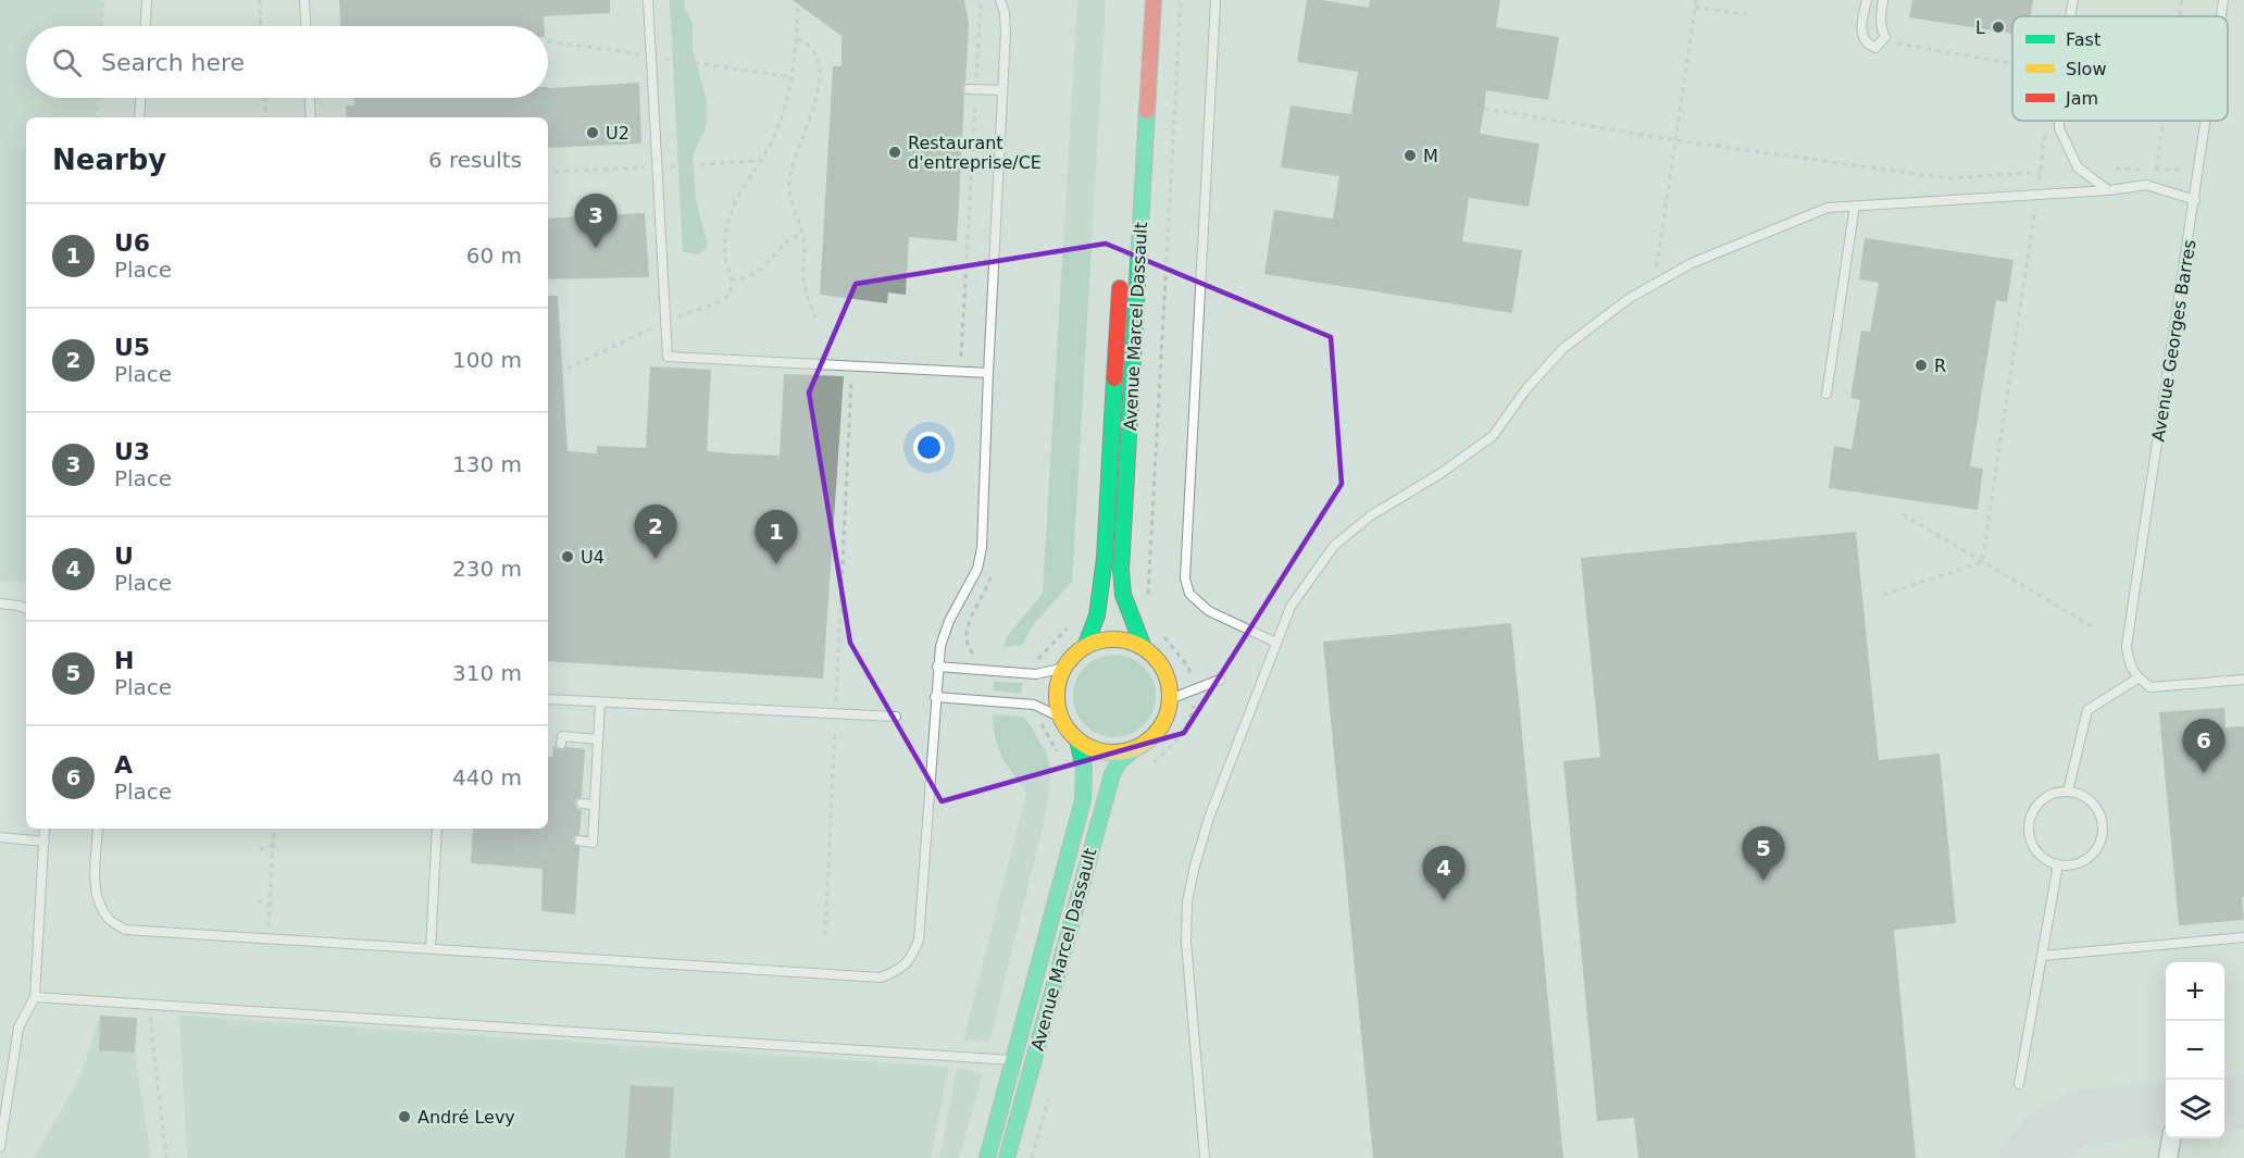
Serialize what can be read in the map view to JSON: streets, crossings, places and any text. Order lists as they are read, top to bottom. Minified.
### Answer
{"streets":{"main road":["Avenue Marcel Dassault"],"lane":["Avenue Georges Barres"]},"places":["L","U2","Restaurant d'entreprise/CE","M","R","U4","André Levy"],"legend":["Fast","Slow","Jam"],"page":{"search":"Search here","heading":["Nearby","6 results"],"pins":["3","2","1","6","5","4"],"list":[{"mark":"1","name":"U6","note":"Place","value":"60 m"},{"mark":"2","name":"U5","note":"Place","value":"100 m"},{"mark":"3","name":"U3","note":"Place","value":"130 m"},{"mark":"4","name":"U","note":"Place","value":"230 m"},{"mark":"5","name":"H","note":"Place","value":"310 m"},{"mark":"6","name":"A","note":"Place","value":"440 m"}],"map_buttons":["+","−"]}}
